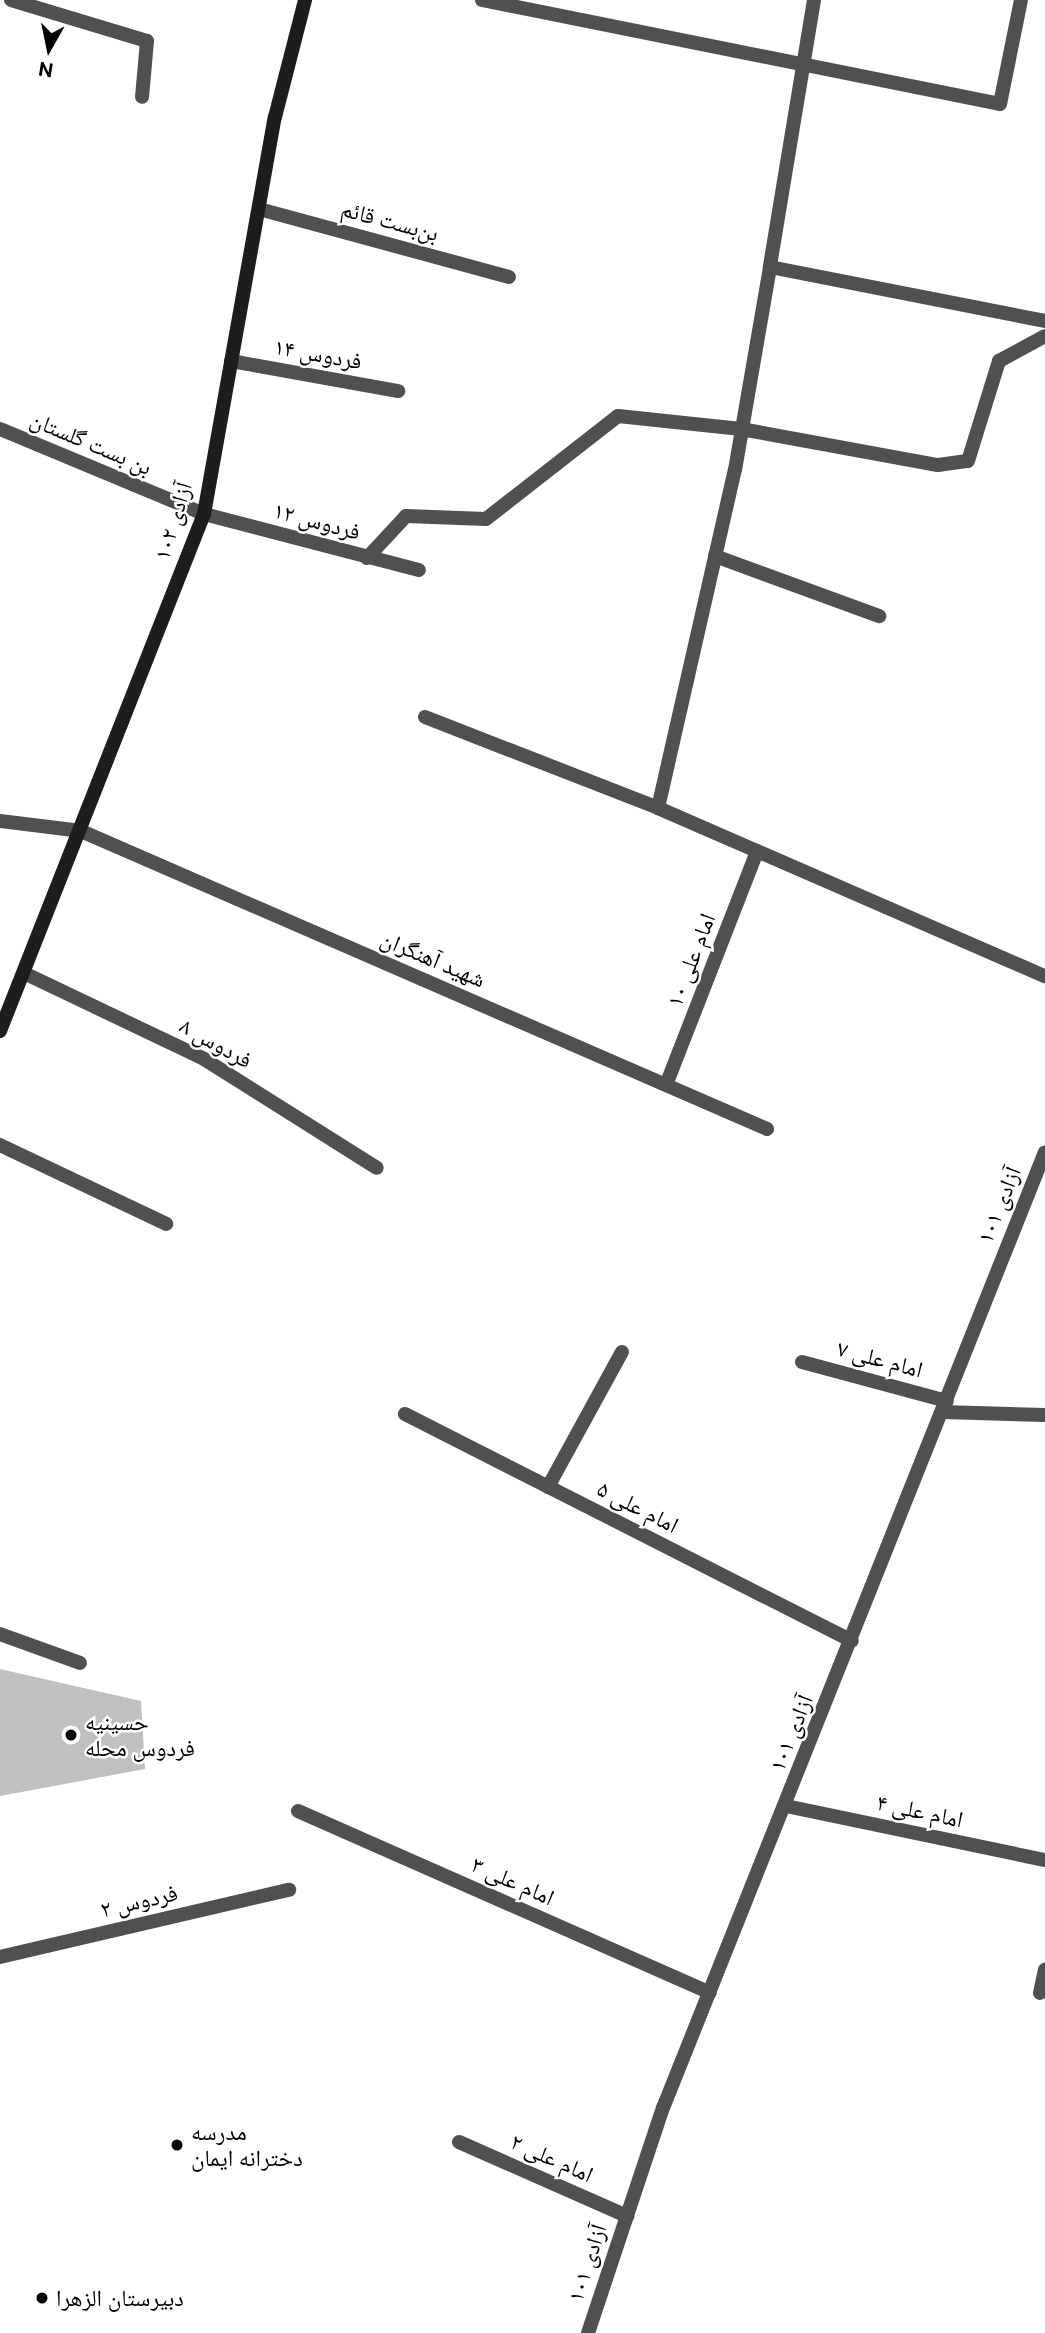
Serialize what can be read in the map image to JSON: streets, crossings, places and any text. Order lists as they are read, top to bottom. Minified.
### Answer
{"streets":{"street":["بن‌بست قائم","فردوس ۱۴","بن بست گلستان","آزادی ۱۰۲","فردوس ۱۲","شهید آهنگران","امام علی ۱۰","فردوس ۸","آزادی ۱۰۱","امام علی ۷","امام علی ۵","امام علی ۴","امام علی ۳","فردوس ۲","امام علی ۲"]},"crossings":[["بن‌بست قائم","آزادی ۱۰۲"],["فردوس ۱۴","آزادی ۱۰۲"],["بن بست گلستان","آزادی ۱۰۲"],["بن بست گلستان","فردوس ۱۲"],["آزادی ۱۰۲","فردوس ۱۲"],["آزادی ۱۰۲","شهید آهنگران"],["آزادی ۱۰۲","فردوس ۸"],["شهید آهنگران","امام علی ۱۰"],["آزادی ۱۰۱","امام علی ۷"],["آزادی ۱۰۱","امام علی ۵"],["آزادی ۱۰۱","امام علی ۴"],["آزادی ۱۰۱","امام علی ۳"],["آزادی ۱۰۱","امام علی ۲"]],"places":["حسینیه فردوس محله","مدرسه دخترانه ایمان","دبیرستان الزهرا"],"north":"bottom"}
